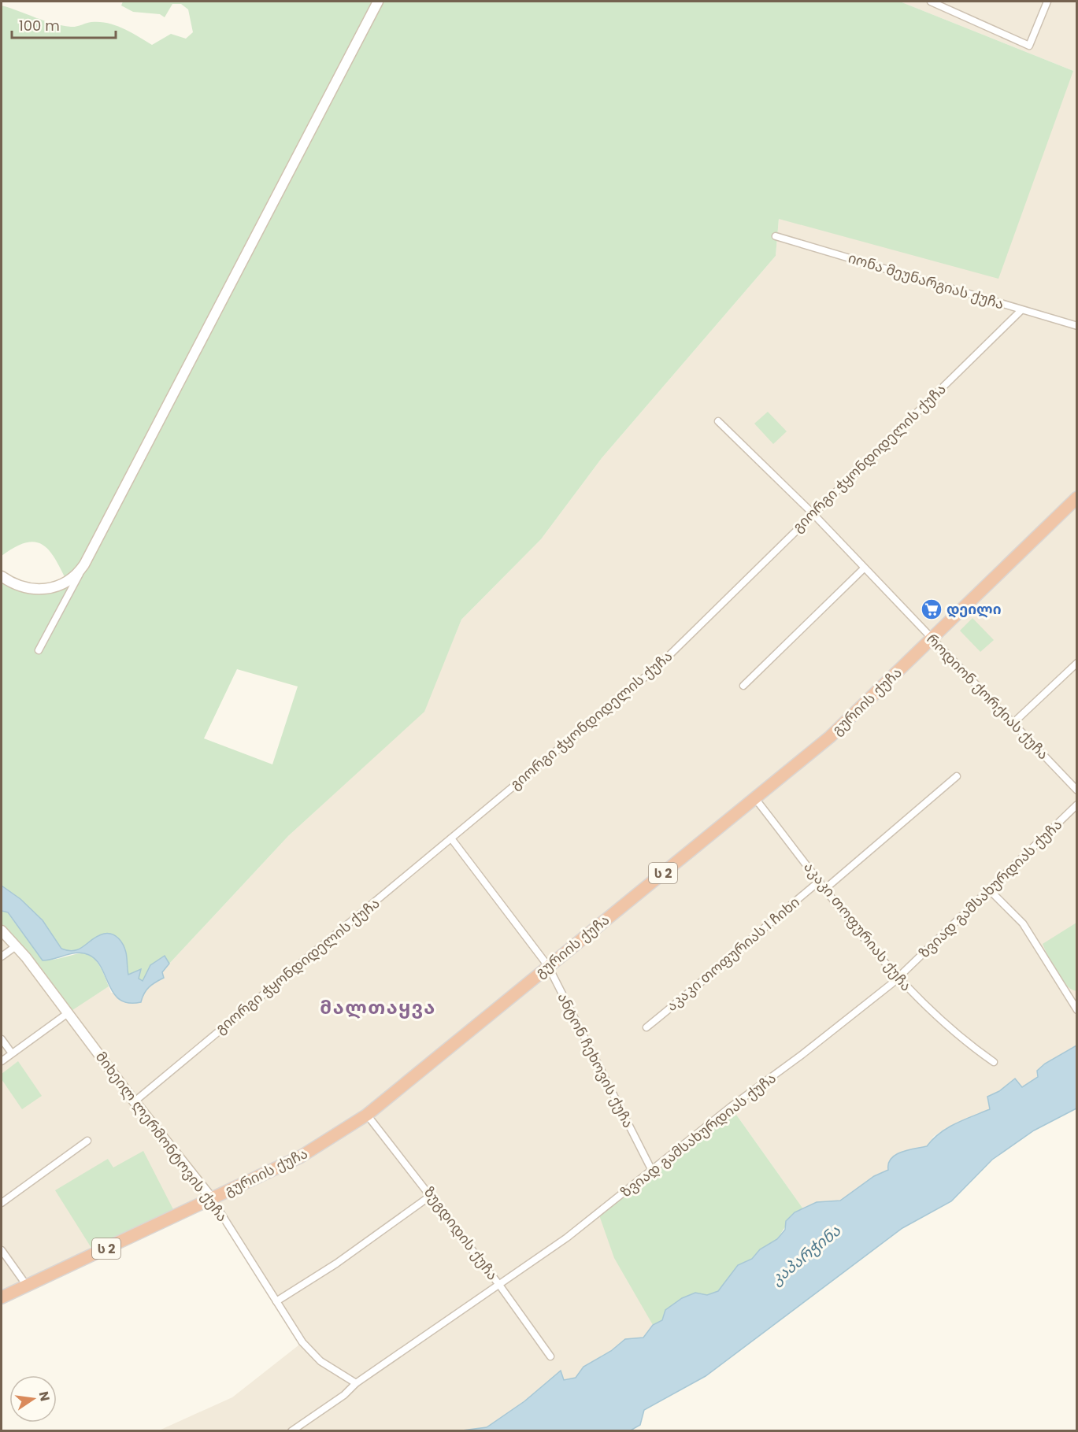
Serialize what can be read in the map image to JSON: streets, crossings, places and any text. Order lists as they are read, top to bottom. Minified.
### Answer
{"streets":{"highway":["გურიის ქუჩა","ს 2"],"street":["იონა მეუნარგიას ქუჩა","გიორგი ჭყონდიდელის ქუჩა","როდიონ ქორქიას ქუჩა","ზვიად გამსახურდიას ქუჩა","აკაკი თოფურიას ქუჩა","აკაკი თოფურიას I ჩიხი","ანტონ ჩეხოვის ქუჩა","მიხეილ ლერმონტოვის ქუჩა","ზუგდიდის ქუჩა"]},"crossings":[["იონა მეუნარგიას ქუჩა","გიორგი ჭყონდიდელის ქუჩა"],["გიორგი ჭყონდიდელის ქუჩა","როდიონ ქორქიას ქუჩა"],["გიორგი ჭყონდიდელის ქუჩა","ანტონ ჩეხოვის ქუჩა"],["გიორგი ჭყონდიდელის ქუჩა","მიხეილ ლერმონტოვის ქუჩა"],["როდიონ ქორქიას ქუჩა","გურიის ქუჩა"],["გურიის ქუჩა","აკაკი თოფურიას ქუჩა"],["გურიის ქუჩა","ანტონ ჩეხოვის ქუჩა"],["გურიის ქუჩა","მიხეილ ლერმონტოვის ქუჩა"],["გურიის ქუჩა","ზუგდიდის ქუჩა"],["ზვიად გამსახურდიას ქუჩა","აკაკი თოფურიას ქუჩა"],["ზვიად გამსახურდიას ქუჩა","ანტონ ჩეხოვის ქუჩა"],["ზვიად გამსახურდიას ქუჩა","მიხეილ ლერმონტოვის ქუჩა"],["ზვიად გამსახურდიას ქუჩა","ზუგდიდის ქუჩა"],["აკაკი თოფურიას ქუჩა","აკაკი თოფურიას I ჩიხი"]],"districts":["მალთაყვა"],"water":["კაპარჭინა"],"places":{"supermarket":["დეილი"]},"scale_bar":"100 m","north":"right"}
